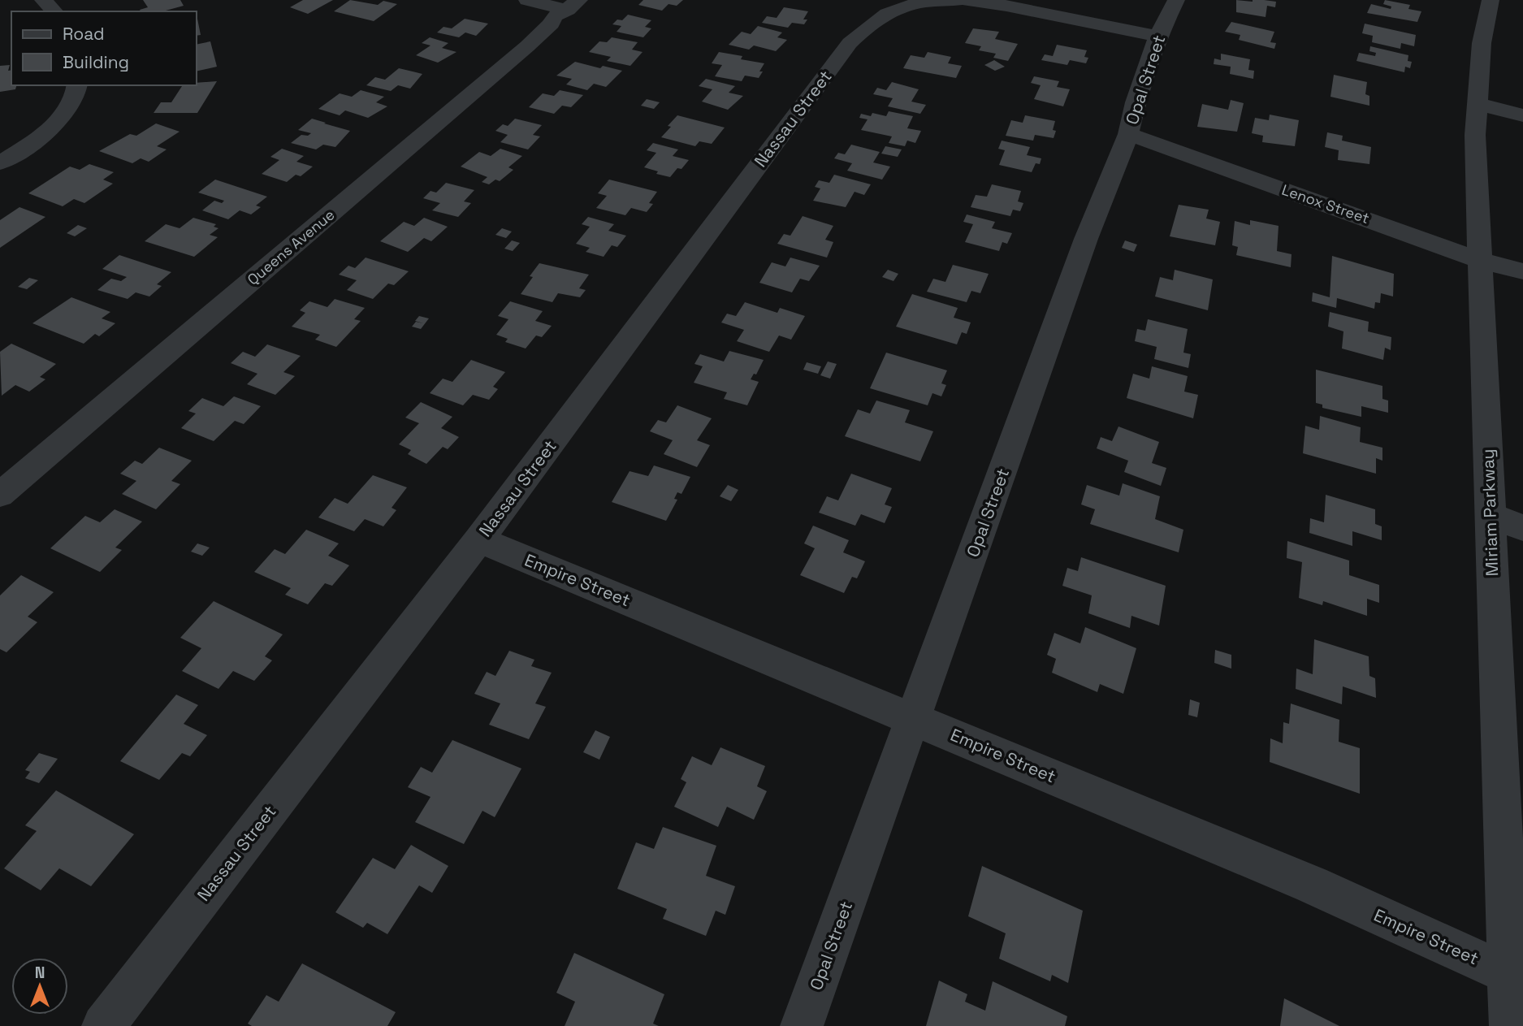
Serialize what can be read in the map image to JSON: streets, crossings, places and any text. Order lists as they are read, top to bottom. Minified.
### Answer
{"streets":{"street":["Opal Street","Nassau Street","Lenox Street","Queens Avenue","Miriam Parkway","Empire Street"]},"crossings":[["Opal Street","Lenox Street"],["Opal Street","Empire Street"],["Nassau Street","Empire Street"],["Lenox Street","Miriam Parkway"],["Miriam Parkway","Empire Street"]],"legend":["Road","Building"],"north":"top"}
